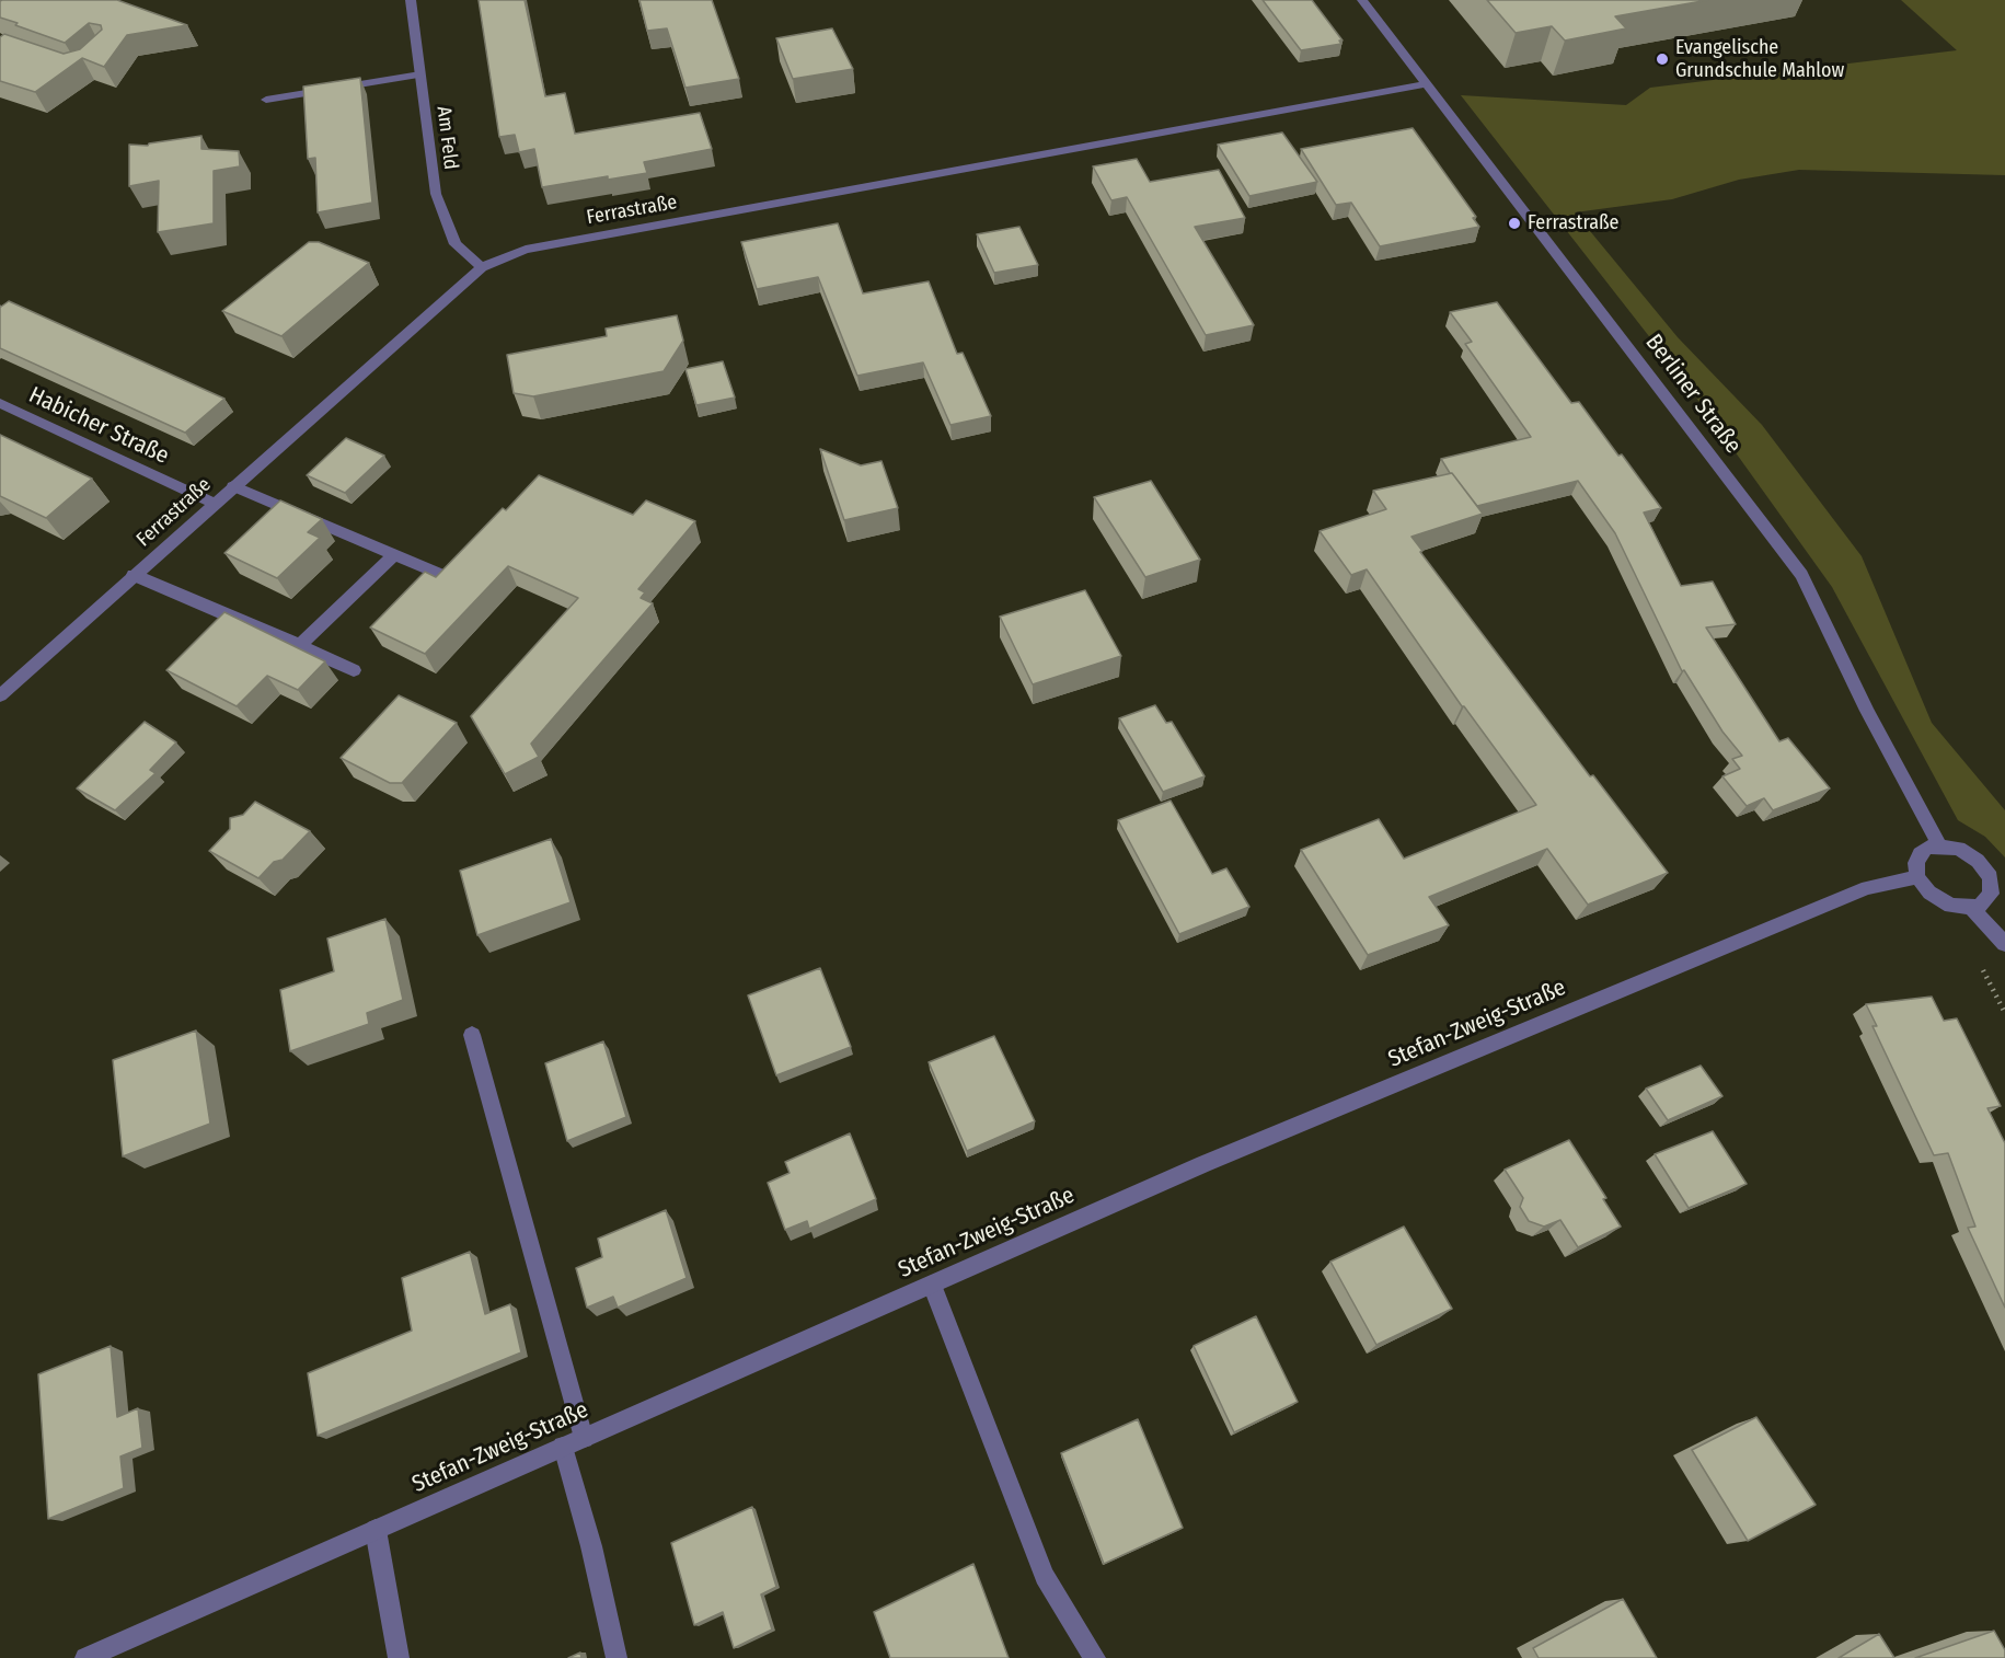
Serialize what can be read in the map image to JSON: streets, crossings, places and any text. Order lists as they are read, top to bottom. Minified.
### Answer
{"streets":{"street":["Am Feld","Ferrastraße","Berliner Straße","Habicher Straße","Stefan-Zweig-Straße"]},"crossings":[["Am Feld","Ferrastraße"],["Ferrastraße","Berliner Straße"],["Ferrastraße","Habicher Straße"],["Berliner Straße","Stefan-Zweig-Straße"]],"places":["Evangelische Grundschule Mahlow","Ferrastraße"]}
